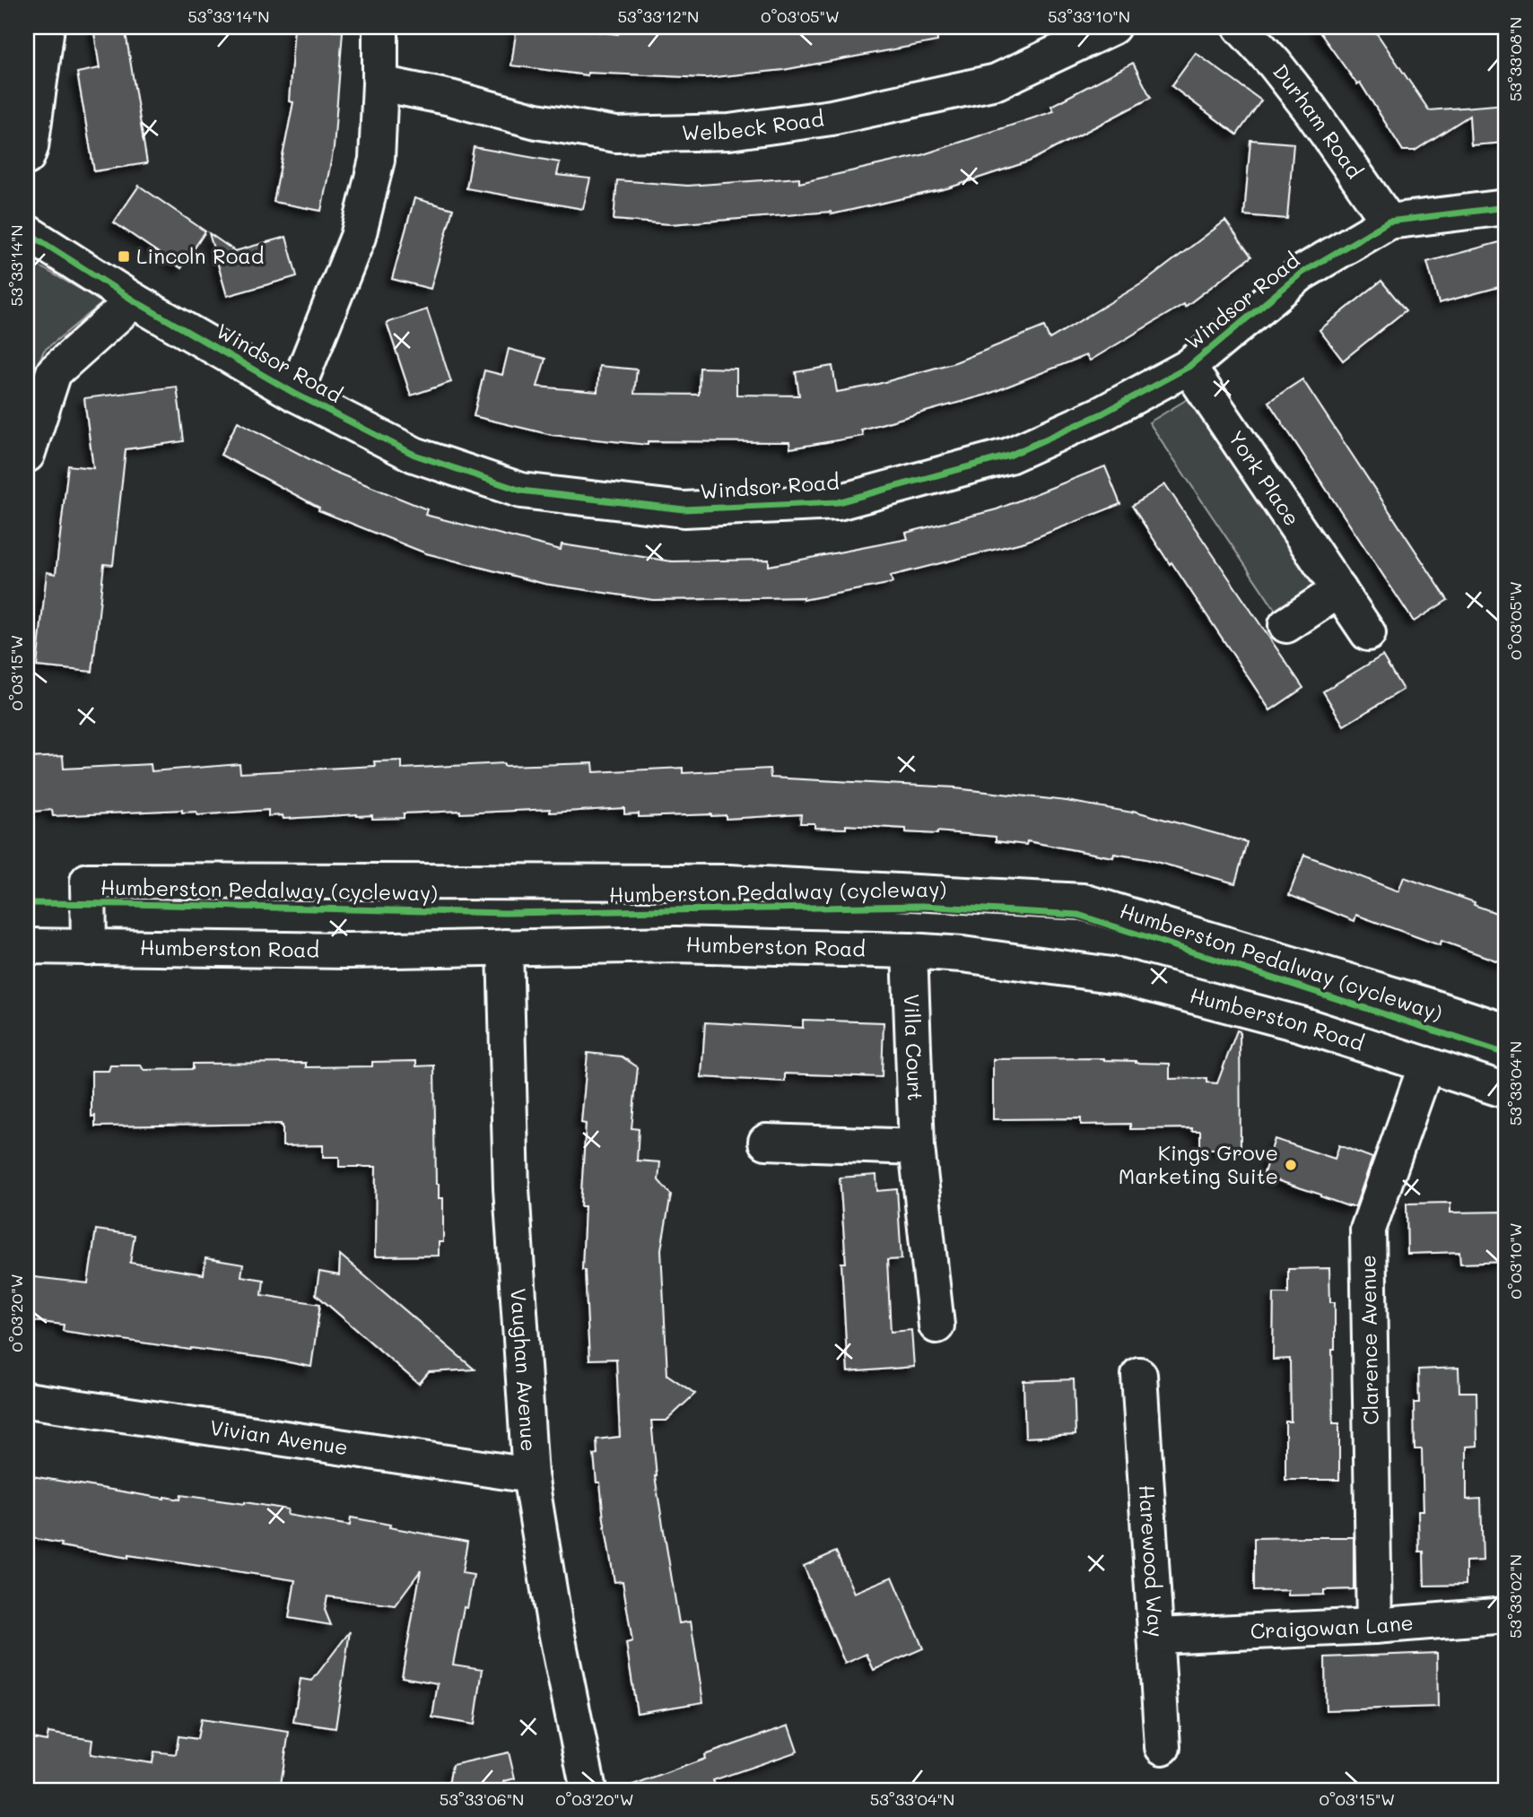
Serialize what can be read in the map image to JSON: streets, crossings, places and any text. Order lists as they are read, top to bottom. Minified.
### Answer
{"streets":{"street":["Durham Road","Welbeck Road","Windsor Road","York Place","Humberston Road","Villa Court","Clarence Avenue","Vaughan Avenue","Vivian Avenue","Harewood Way","Craigowan Lane"],"cycle path":["Humberston Pedalway (cycleway)"]},"crossings":[["Durham Road","Windsor Road"],["Windsor Road","York Place"],["Humberston Road","Villa Court"],["Humberston Road","Clarence Avenue"],["Humberston Road","Vaughan Avenue"],["Clarence Avenue","Craigowan Lane"],["Vaughan Avenue","Vivian Avenue"],["Harewood Way","Craigowan Lane"]],"places":{"transit":["Lincoln Road"],"other":["Kings Grove Marketing Suite"]},"coordinates":["53°33'14\"N","53°33'12\"N","0°03'05\"W","53°33'10\"N","53°33'08\"N","0°03'15\"W","53°33'04\"N","0°03'10\"W","0°03'20\"W","53°33'02\"N","53°33'06\"N"]}
